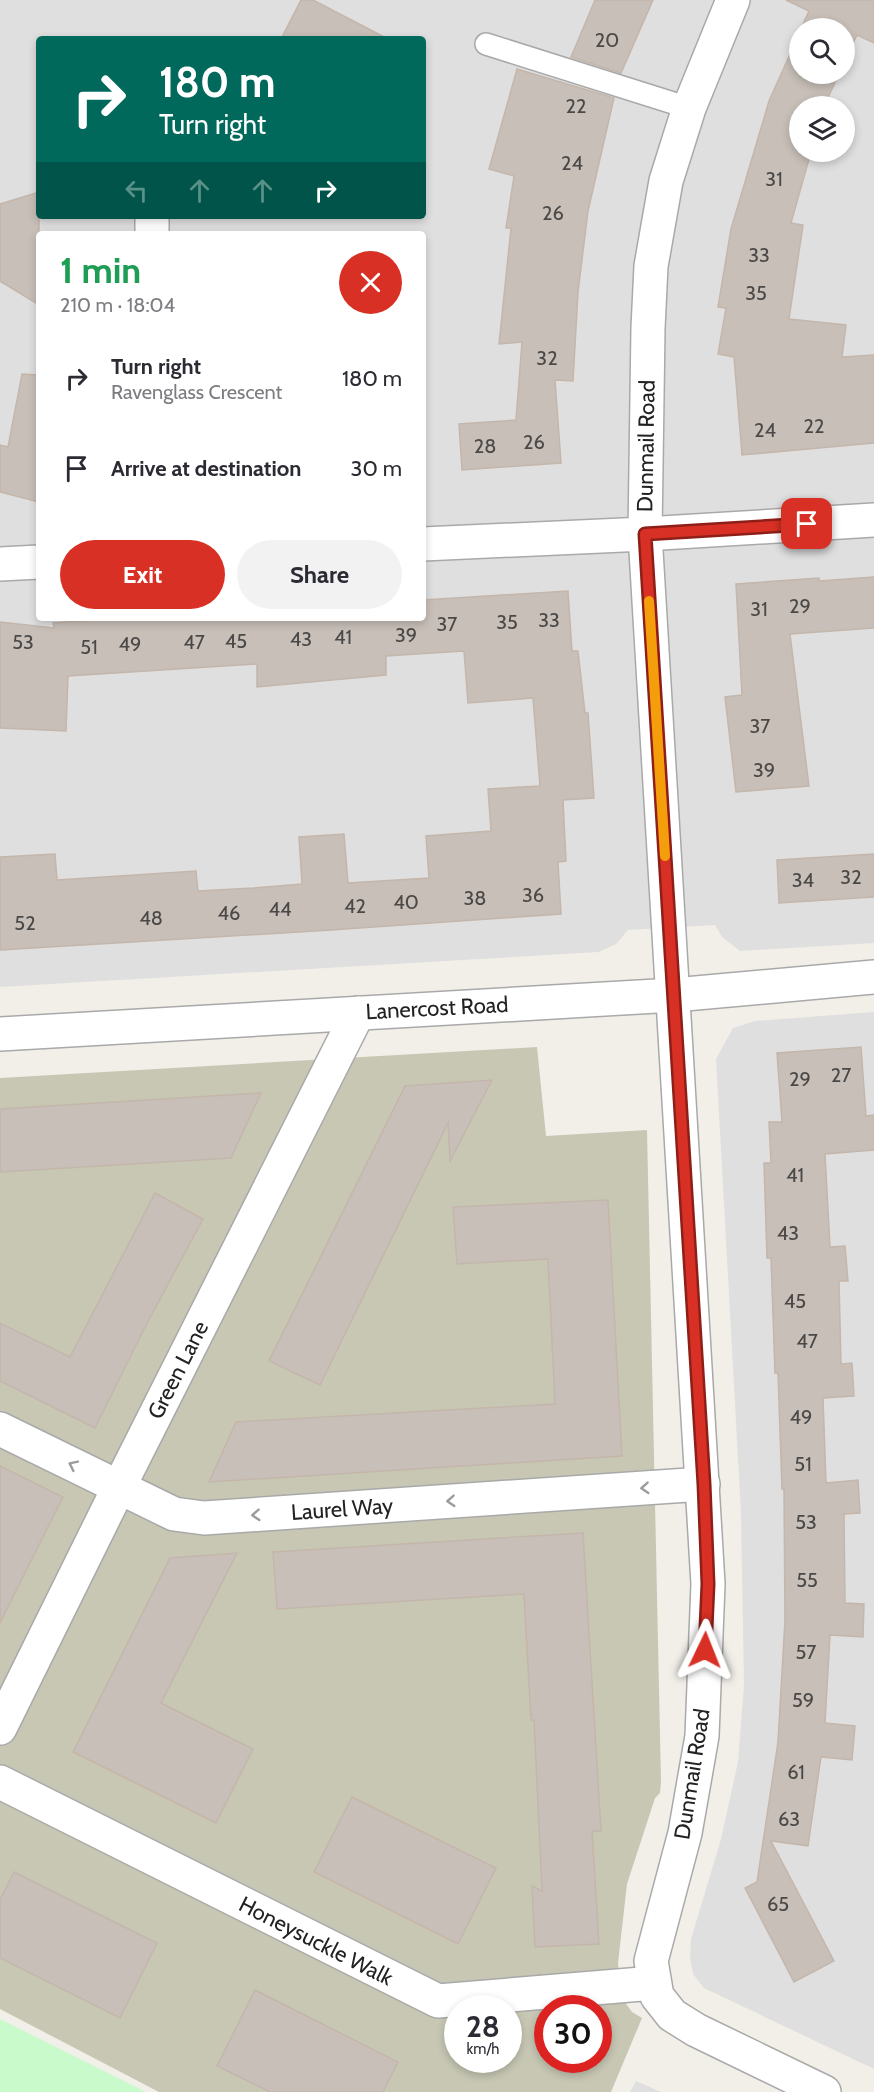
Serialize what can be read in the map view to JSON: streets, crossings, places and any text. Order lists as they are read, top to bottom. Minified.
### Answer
{"streets":{"street":["Dunmail Road","Lanercost Road","Green Lane","Laurel Way","Honeysuckle Walk"]},"crossings":[["Dunmail Road","Lanercost Road"],["Dunmail Road","Laurel Way"],["Dunmail Road","Honeysuckle Walk"],["Lanercost Road","Green Lane"],["Green Lane","Laurel Way"]],"one_way":["Laurel Way"],"house_numbers":["20","22","24","31","26","33","35","32","22","24","26","28","29","31","33","35","37","39","41","43","45","53","47","49","51","37","39","32","34","36","38","40","42","44","46","48","52","27","29","41","43","45","47","49","51","53","55","57","59","61","63","65"],"page":{"turn":["180 m","Turn right"],"heading":["1 min","210 m · 18:04"],"list":[{"name":"Turn right","note":"Ravenglass Crescent","value":"180 m"},{"name":"Arrive at destination","value":"30 m"}],"buttons":["Exit","Share"],"speed":"28 km/h","limit":"30"}}
